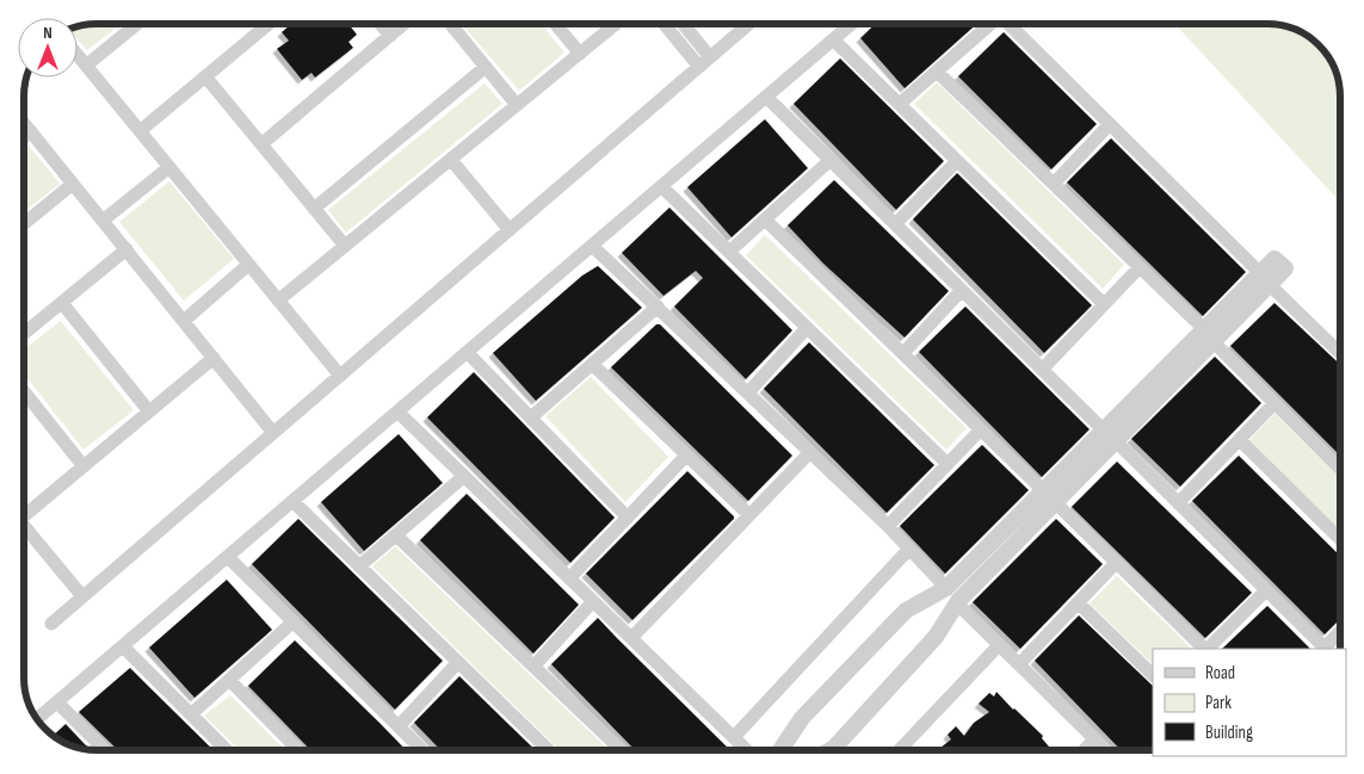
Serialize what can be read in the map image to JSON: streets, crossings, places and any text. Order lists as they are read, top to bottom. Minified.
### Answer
{"legend":["Road","Park","Building"],"north":"top"}
